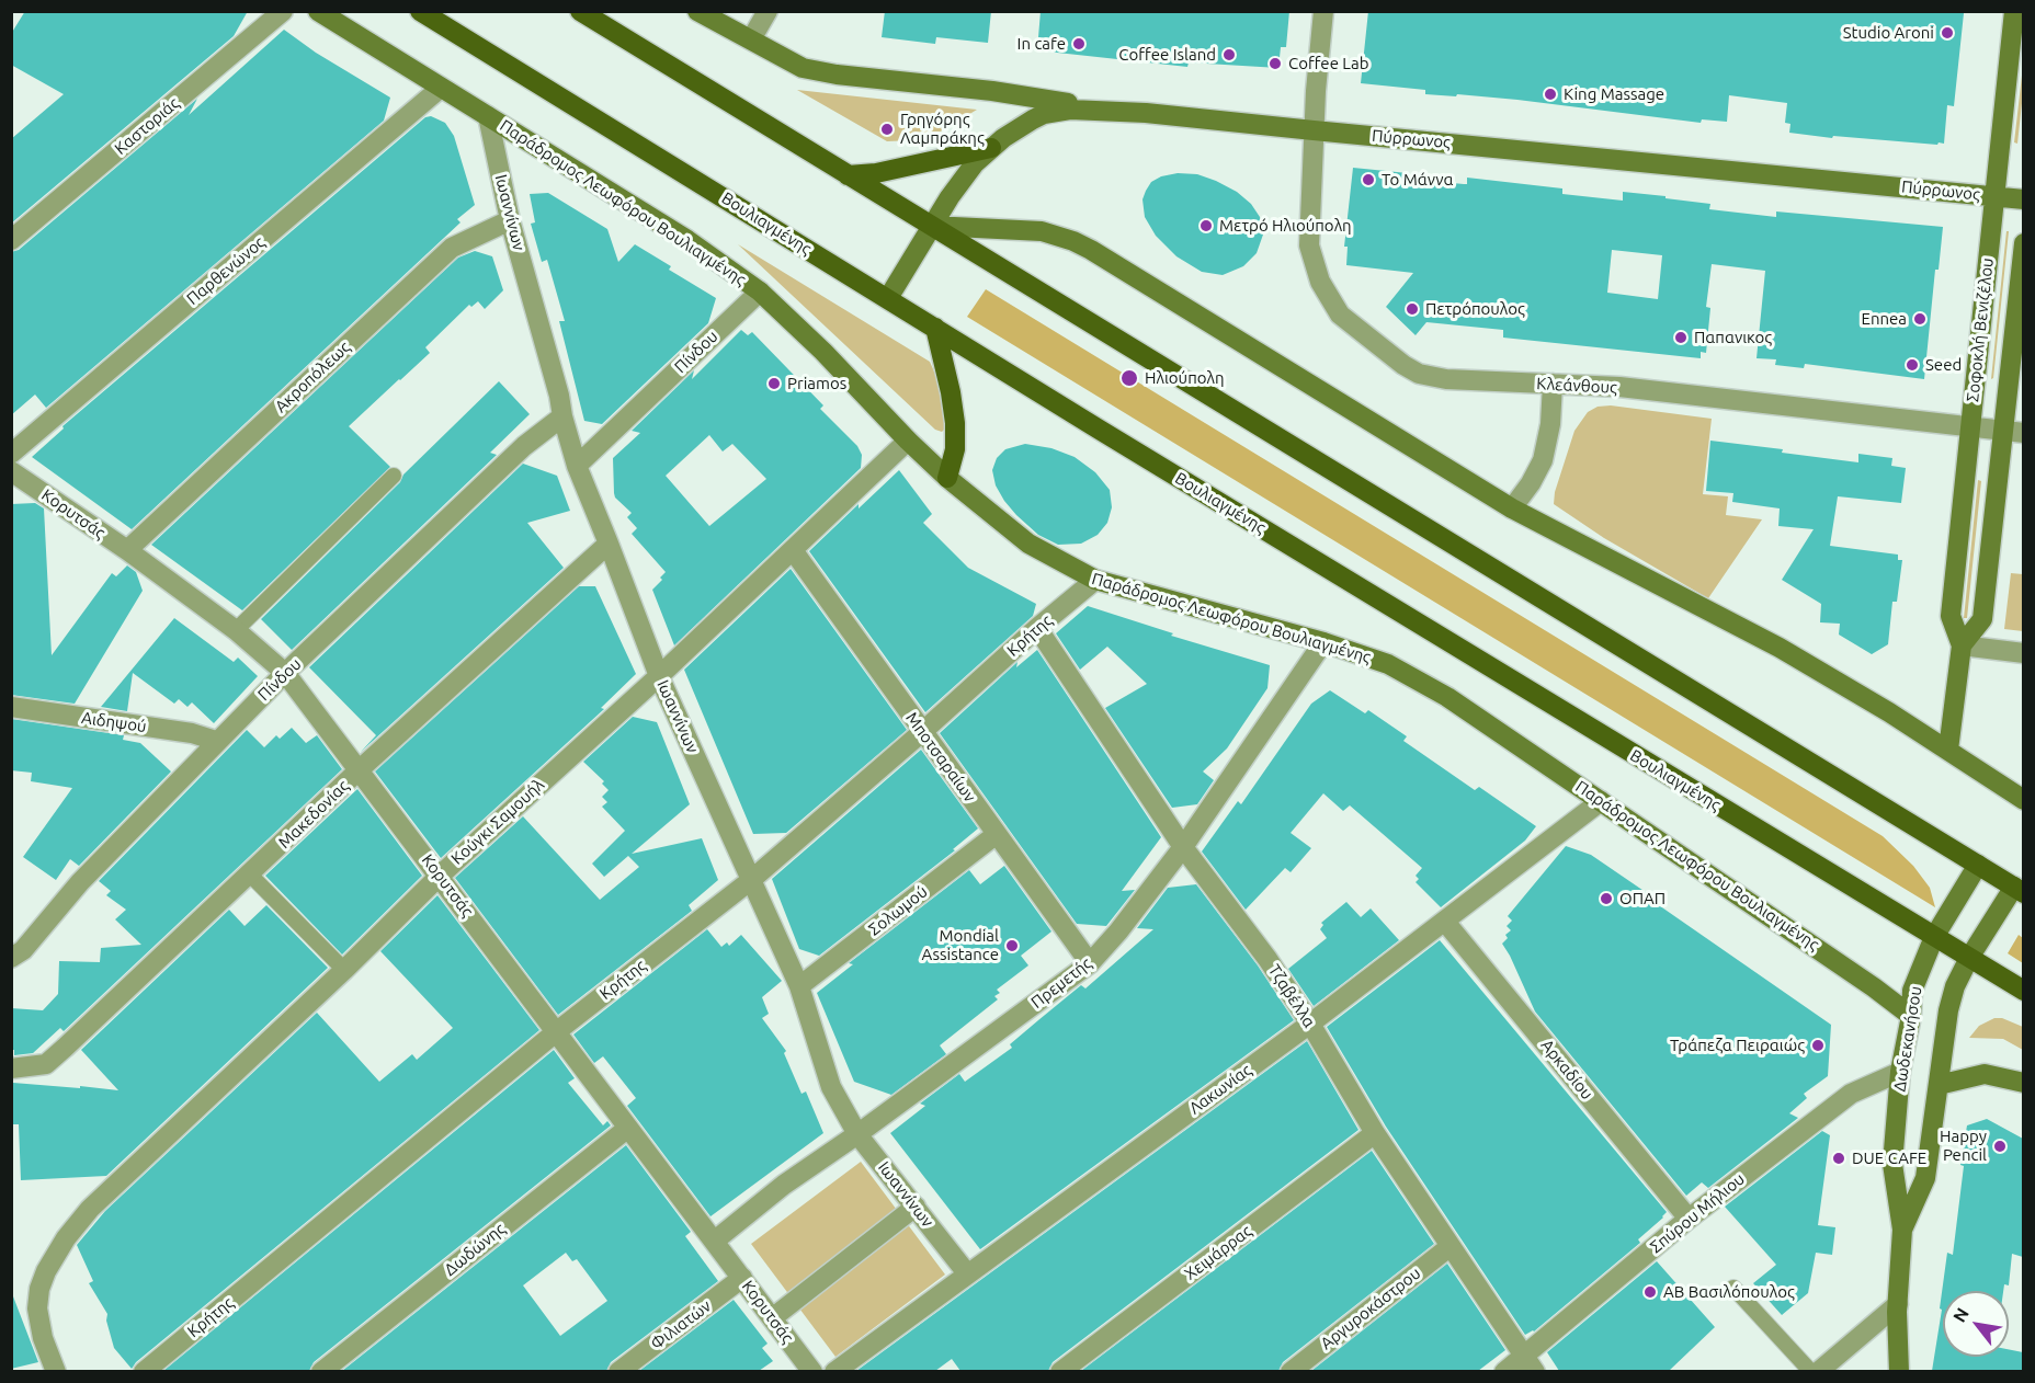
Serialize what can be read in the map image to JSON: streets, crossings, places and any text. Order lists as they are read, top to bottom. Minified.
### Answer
{"streets":{"main road":["Βουλιαγμένης"],"street":["Καστοριάς","Πύρρωνος","Παράδρομος Λεωφόρου Βουλιαγμένης","Ιωαννίνων","Παρθενώνος","Σοφοκλή Βενιζέλου","Πίνδου","Ακροπόλεως","Κλεάνθους","Κορυτσάς","Κρήτης","Αιδηψού","Μποτσαραίων","Μακεδονίας","Κούγκι Σαμουήλ","Σολωμού","Πρεμετής","Τζαβέλλα","Δωδεκανήσου","Αρκαδίου","Λακωνίας","Σπύρου Μήλιου","Δωδώνης","Χειμάρρας","Αργυροκάστρου","Φιλιατών"]},"crossings":[["Πύρρωνος","Βουλιαγμένης"],["Πύρρωνος","Σοφοκλή Βενιζέλου"],["Πύρρωνος","Κλεάνθους"],["Παράδρομος Λεωφόρου Βουλιαγμένης","Ιωαννίνων"],["Παράδρομος Λεωφόρου Βουλιαγμένης","Παρθενώνος"],["Παράδρομος Λεωφόρου Βουλιαγμένης","Πίνδου"],["Παράδρομος Λεωφόρου Βουλιαγμένης","Κρήτης"],["Παράδρομος Λεωφόρου Βουλιαγμένης","Κούγκι Σαμουήλ"],["Παράδρομος Λεωφόρου Βουλιαγμένης","Πρεμετής"],["Παράδρομος Λεωφόρου Βουλιαγμένης","Δωδεκανήσου"],["Παράδρομος Λεωφόρου Βουλιαγμένης","Λακωνίας"],["Ιωαννίνων","Πίνδου"],["Ιωαννίνων","Ακροπόλεως"],["Ιωαννίνων","Κρήτης"],["Ιωαννίνων","Μακεδονίας"],["Ιωαννίνων","Κούγκι Σαμουήλ"],["Ιωαννίνων","Σολωμού"],["Ιωαννίνων","Πρεμετής"],["Ιωαννίνων","Λακωνίας"],["Βουλιαγμένης","Δωδεκανήσου"],["Σοφοκλή Βενιζέλου","Κλεάνθους"],["Πίνδου","Κορυτσάς"],["Πίνδου","Αιδηψού"],["Ακροπόλεως","Κορυτσάς"],["Κορυτσάς","Κρήτης"],["Κορυτσάς","Μακεδονίας"],["Κορυτσάς","Κούγκι Σαμουήλ"],["Κορυτσάς","Πρεμετής"],["Κορυτσάς","Δωδώνης"],["Κορυτσάς","Φιλιατών"],["Κρήτης","Μποτσαραίων"],["Κρήτης","Τζαβέλλα"],["Μποτσαραίων","Κούγκι Σαμουήλ"],["Μποτσαραίων","Σολωμού"],["Μποτσαραίων","Πρεμετής"],["Πρεμετής","Τζαβέλλα"],["Τζαβέλλα","Λακωνίας"],["Τζαβέλλα","Σπύρου Μήλιου"],["Τζαβέλλα","Χειμάρρας"],["Τζαβέλλα","Αργυροκάστρου"],["Δωδεκανήσου","Σπύρου Μήλιου"],["Αρκαδίου","Λακωνίας"],["Αρκαδίου","Σπύρου Μήλιου"]],"places":["Studio Aroni","In cafe","Coffee Island","Coffee Lab","King Massage","Γρηγόρης Λαμπράκης","Το Μάννα","Μετρό Ηλιούπολη","Πετρόπουλος","Ennea","Παπανικος","Seed","Ηλιούπολη","Priamos","ΟΠΑΠ","Mondial Assistance","Τράπεζα Πειραιώς","Happy Pencil","DUΕ CAFE","ΑΒ Βασιλόπουλος"],"north":"top left"}
